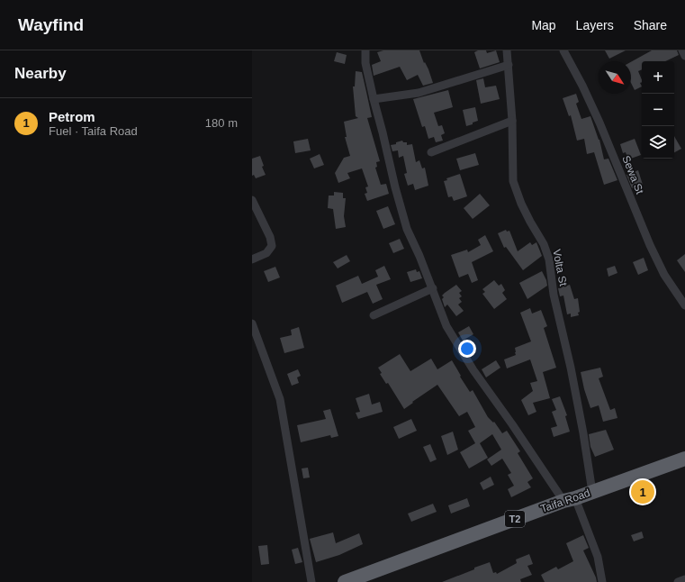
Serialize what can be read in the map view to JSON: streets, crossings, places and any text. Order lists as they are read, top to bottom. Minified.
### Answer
{"streets":{"highway":["Taifa Road","T2"],"street":["Sewa St","Volta St"]},"crossings":[["Volta St","Taifa Road"]],"north":"bottom right","page":{"header":"Wayfind","nav":["Map","Layers","Share"],"heading":"Nearby","map_buttons":["+","−"],"list":[{"mark":"1","name":"Petrom","note":"Fuel · Taifa Road","value":"180 m"}],"pins":"1"}}
